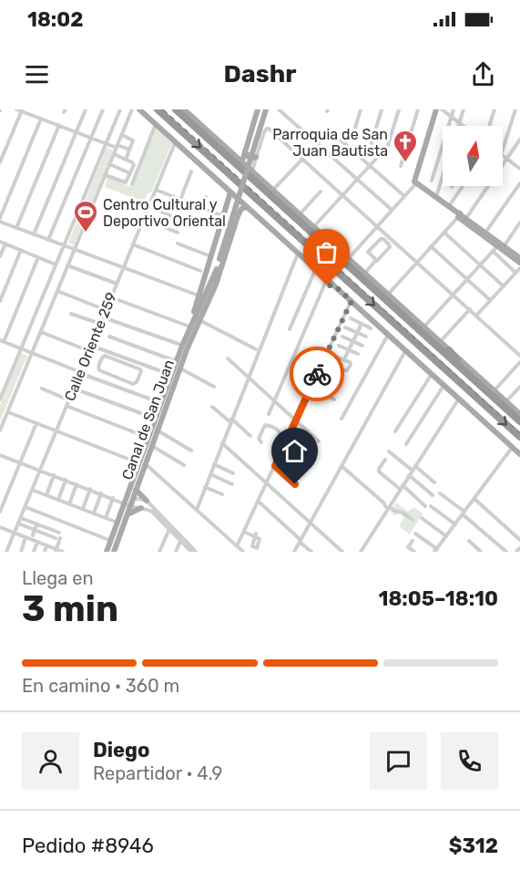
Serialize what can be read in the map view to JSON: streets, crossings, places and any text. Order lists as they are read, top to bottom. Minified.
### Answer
{"streets":{"main road":["Canal de San Juan"],"street":["Calle Oriente 259"]},"places":{"church":["Parroquia de San Juan Bautista"],"sports":["Centro Cultural y Deportivo Oriental"]},"north":"top","page":{"status":"18:02","header":"Dashr","heading":["3 min","Llega en","18:05–18:10"],"panel":["Diego","Repartidor · 4.9","Pedido #8946","$312"],"bar":"En camino · 360 m"}}
